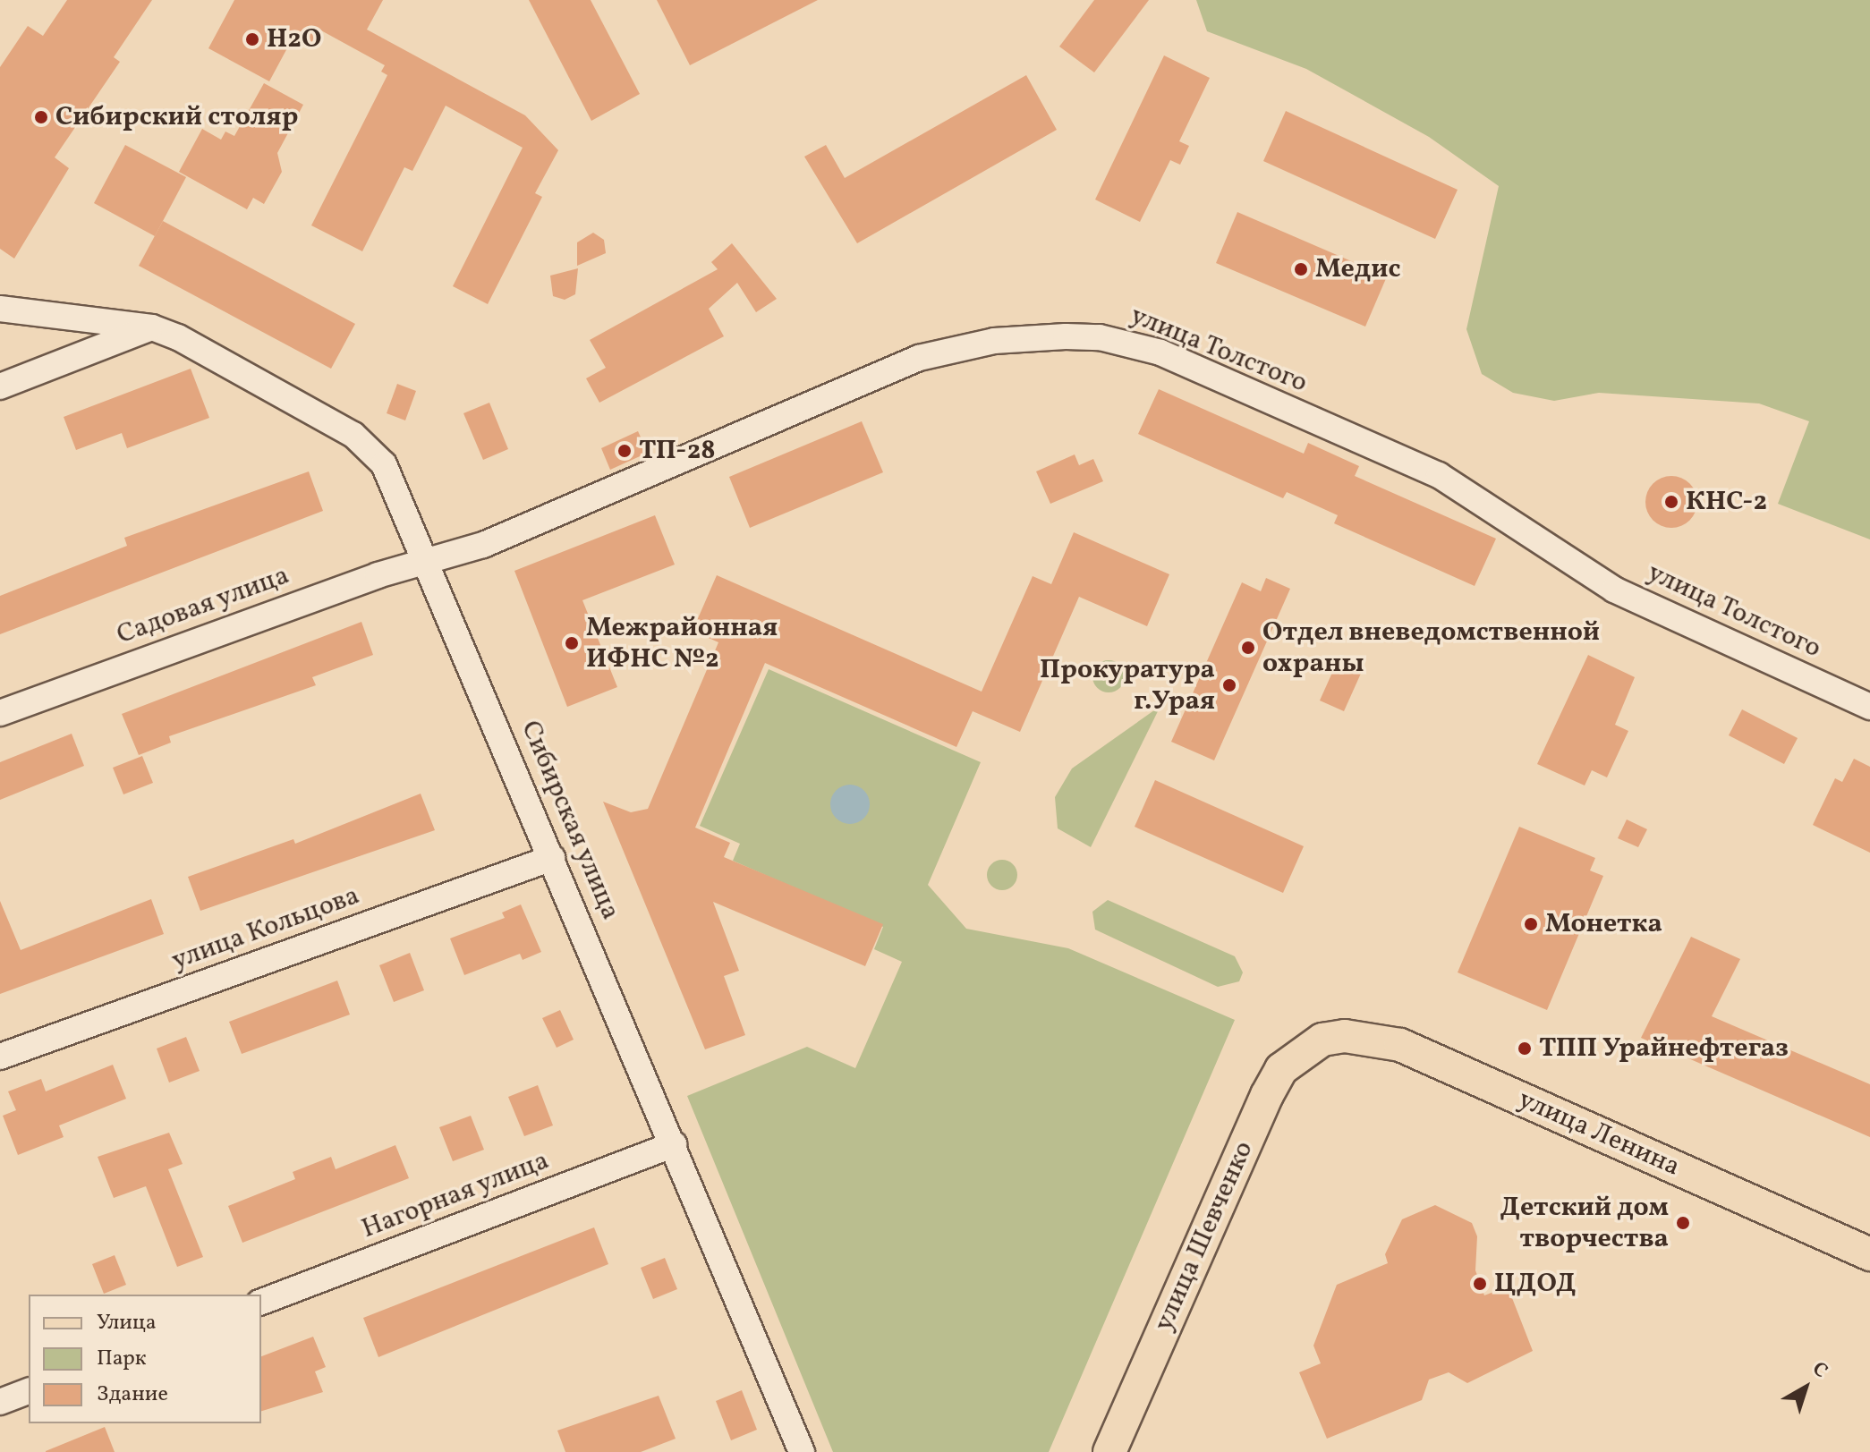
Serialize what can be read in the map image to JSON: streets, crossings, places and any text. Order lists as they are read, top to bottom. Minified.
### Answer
{"streets":{"main road":["улица Ленина","улица Шевченко"],"street":["улица Толстого","Садовая улица","Сибирская улица","улица Кольцова","Нагорная улица"]},"crossings":[["улица Толстого","Садовая улица"],["улица Толстого","Сибирская улица"],["Садовая улица","Сибирская улица"],["Сибирская улица","улица Кольцова"],["Сибирская улица","Нагорная улица"],["улица Ленина","улица Шевченко"]],"places":["Н2О","Сибирский столяр","Медис","ТП-28","КНС-2","Межрайонная ИФНС №2","Отдел вневедомственной охраны","Прокуратура г.Урая","Монетка","ТПП Урайнефтегаз","Детский дом творчества","ЦДОД"],"legend":["Улица","Парк","Здание"],"north":"top right"}
